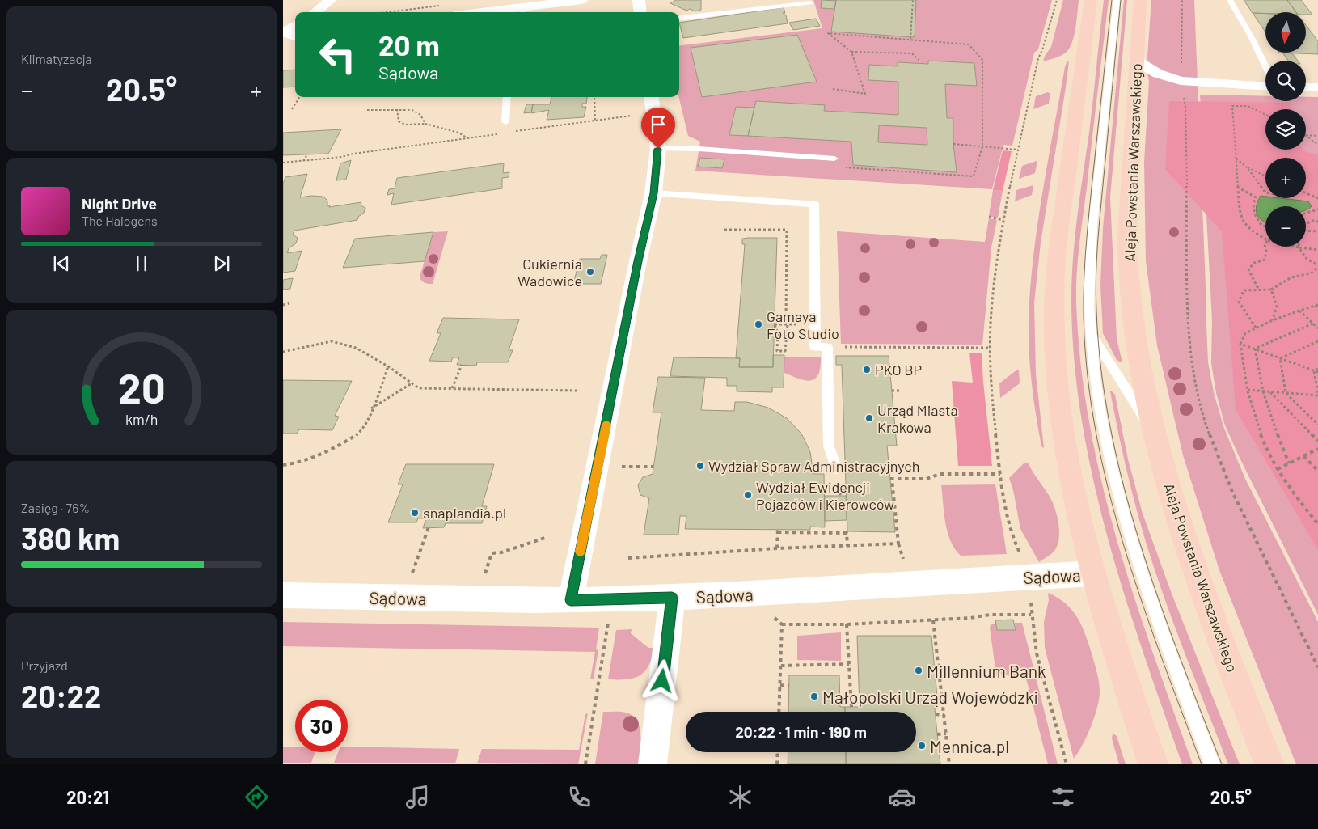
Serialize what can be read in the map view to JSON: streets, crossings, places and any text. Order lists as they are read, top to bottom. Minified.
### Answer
{"streets":{"main road":["Aleja Powstania Warszawskiego"],"street":["Sądowa"]},"places":["Cukiernia Wadowice","Gamaya Foto Studio","PKO BP","Urząd Miasta Krakowa","Wydział Spraw Administracyjnych","Wydział Ewidencji Pojazdów i Kierowców","snaplandia.pl","Millennium Bank","Małopolski Urząd Wojewódzki","Mennica.pl"],"north":"bottom","page":{"tile":["Klimatyzacja",["Zasięg · 76%","380 km"],["Przyjazd","20:22"]],"map_buttons":["+","−"],"turn":["20 m","Sądowa"],"heat":["−","20.5°","+"],"song":["Night Drive","The Halogens"],"limit":"30","trip":"20:22 · 1 min · 190 m","tabs":["20:21","20.5°"],"gauge":["20","km/h"]}}
